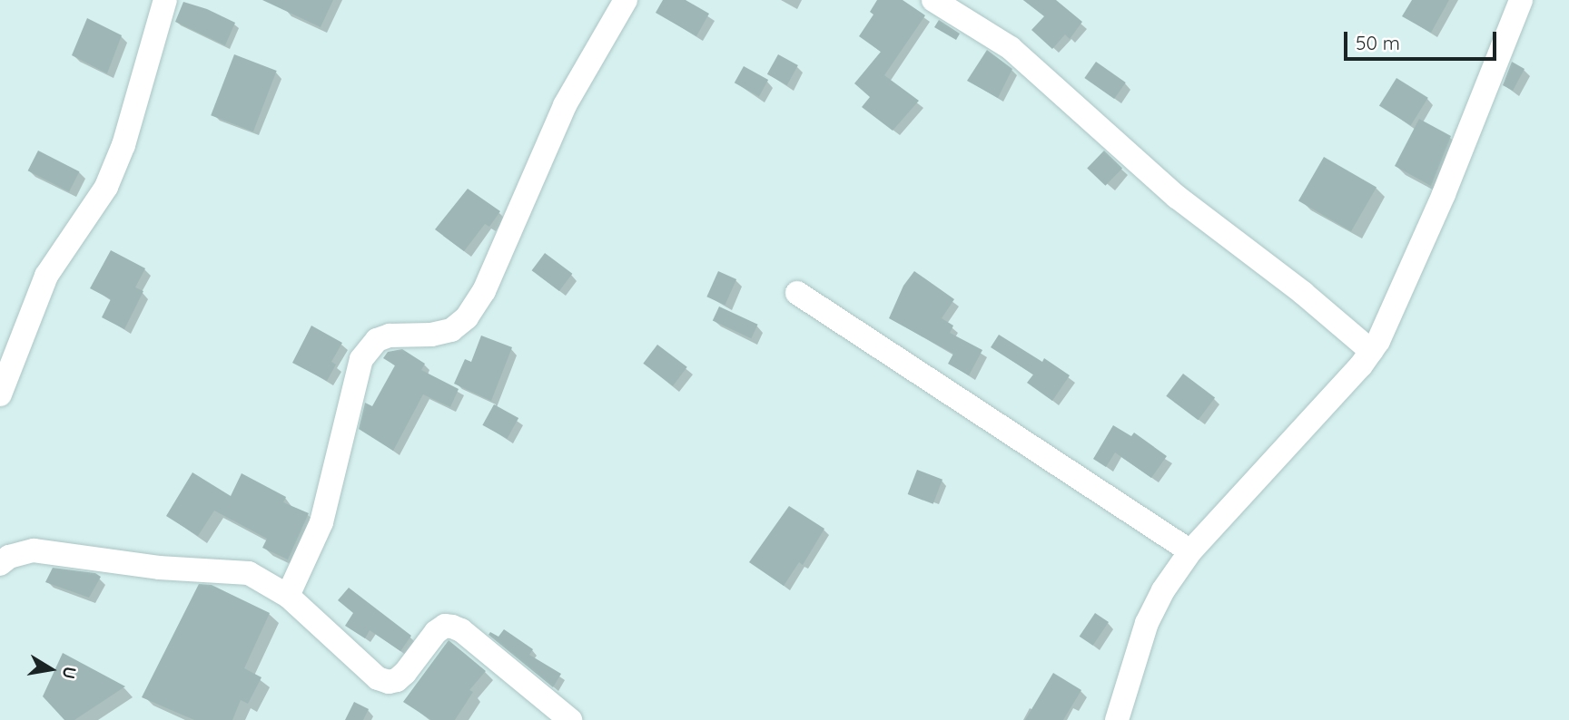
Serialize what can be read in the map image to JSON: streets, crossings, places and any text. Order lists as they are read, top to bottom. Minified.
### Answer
{"scale_bar":"50 m","north":"right"}
